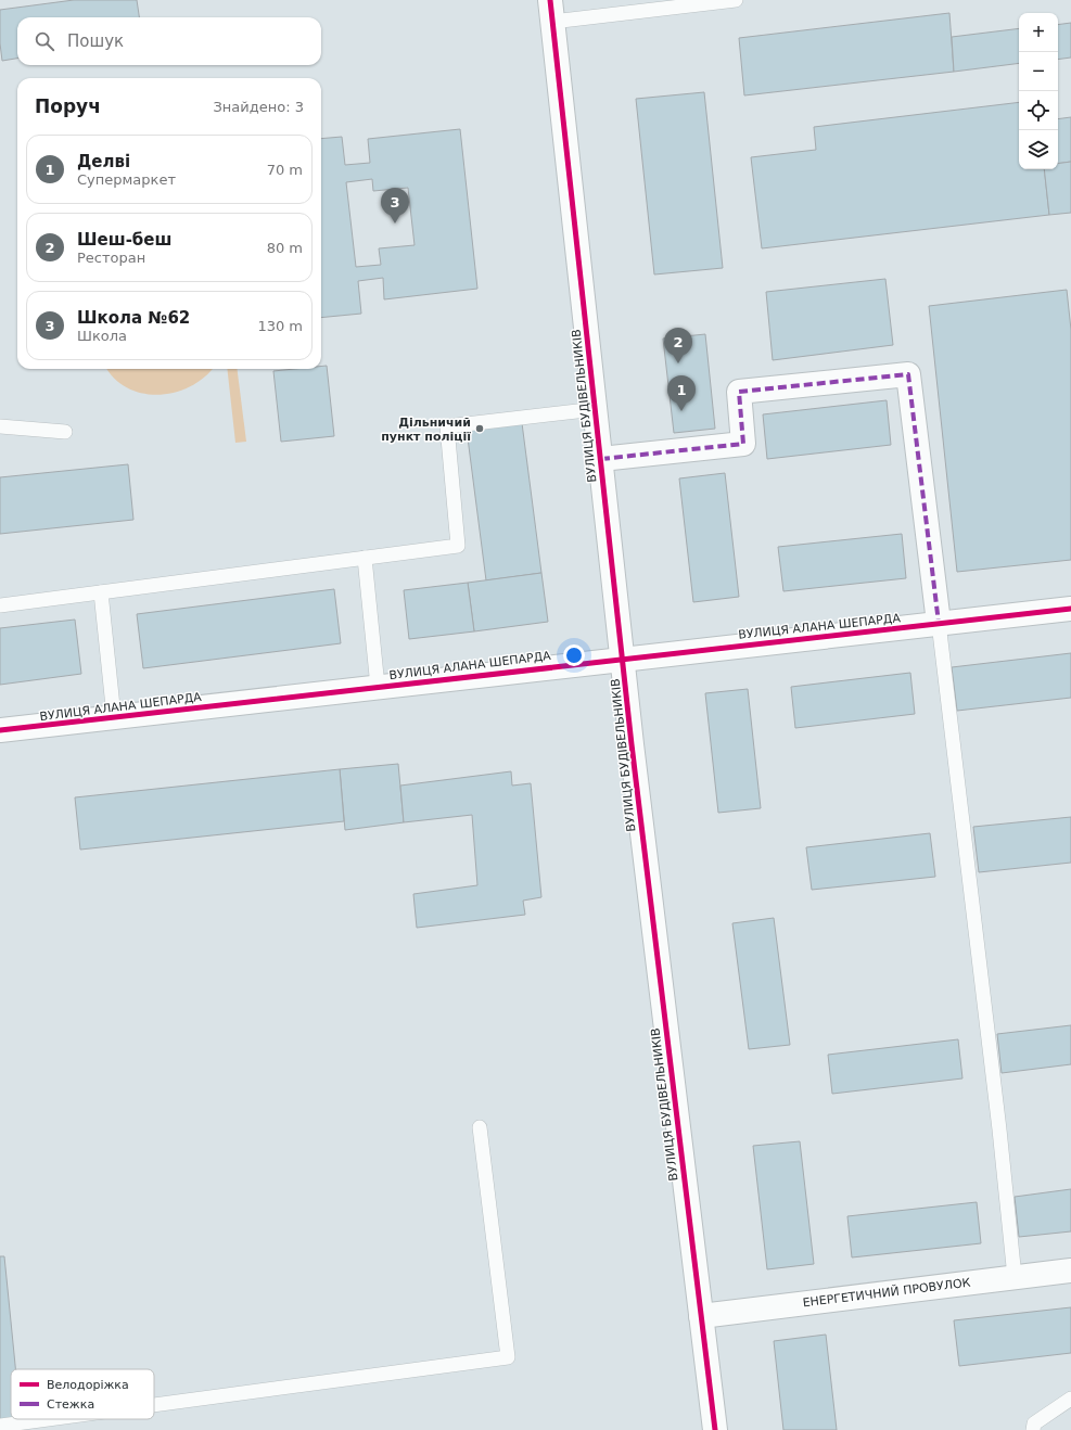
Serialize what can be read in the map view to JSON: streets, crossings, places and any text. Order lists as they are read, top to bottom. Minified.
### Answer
{"streets":{"street":["ВУЛИЦЯ БУДІВЕЛЬНИКІВ","ВУЛИЦЯ АЛАНА ШЕПАРДА","ЕНЕРГЕТИЧНИЙ ПРОВУЛОК"]},"crossings":[["ВУЛИЦЯ БУДІВЕЛЬНИКІВ","ВУЛИЦЯ АЛАНА ШЕПАРДА"],["ВУЛИЦЯ БУДІВЕЛЬНИКІВ","ЕНЕРГЕТИЧНИЙ ПРОВУЛОК"]],"places":["Дільничий пункт поліції"],"legend":["Велодоріжка","Стежка"],"page":{"map_buttons":["+","−"],"search":"Пошук","heading":["Поруч","Знайдено: 3"],"list":[{"mark":"1","name":"Делві","note":"Супермаркет","value":"70 m"},{"mark":"2","name":"Шеш-беш","note":"Ресторан","value":"80 m"},{"mark":"3","name":"Школа №62","note":"Школа","value":"130 m"}],"pins":["3","2","1"]}}
